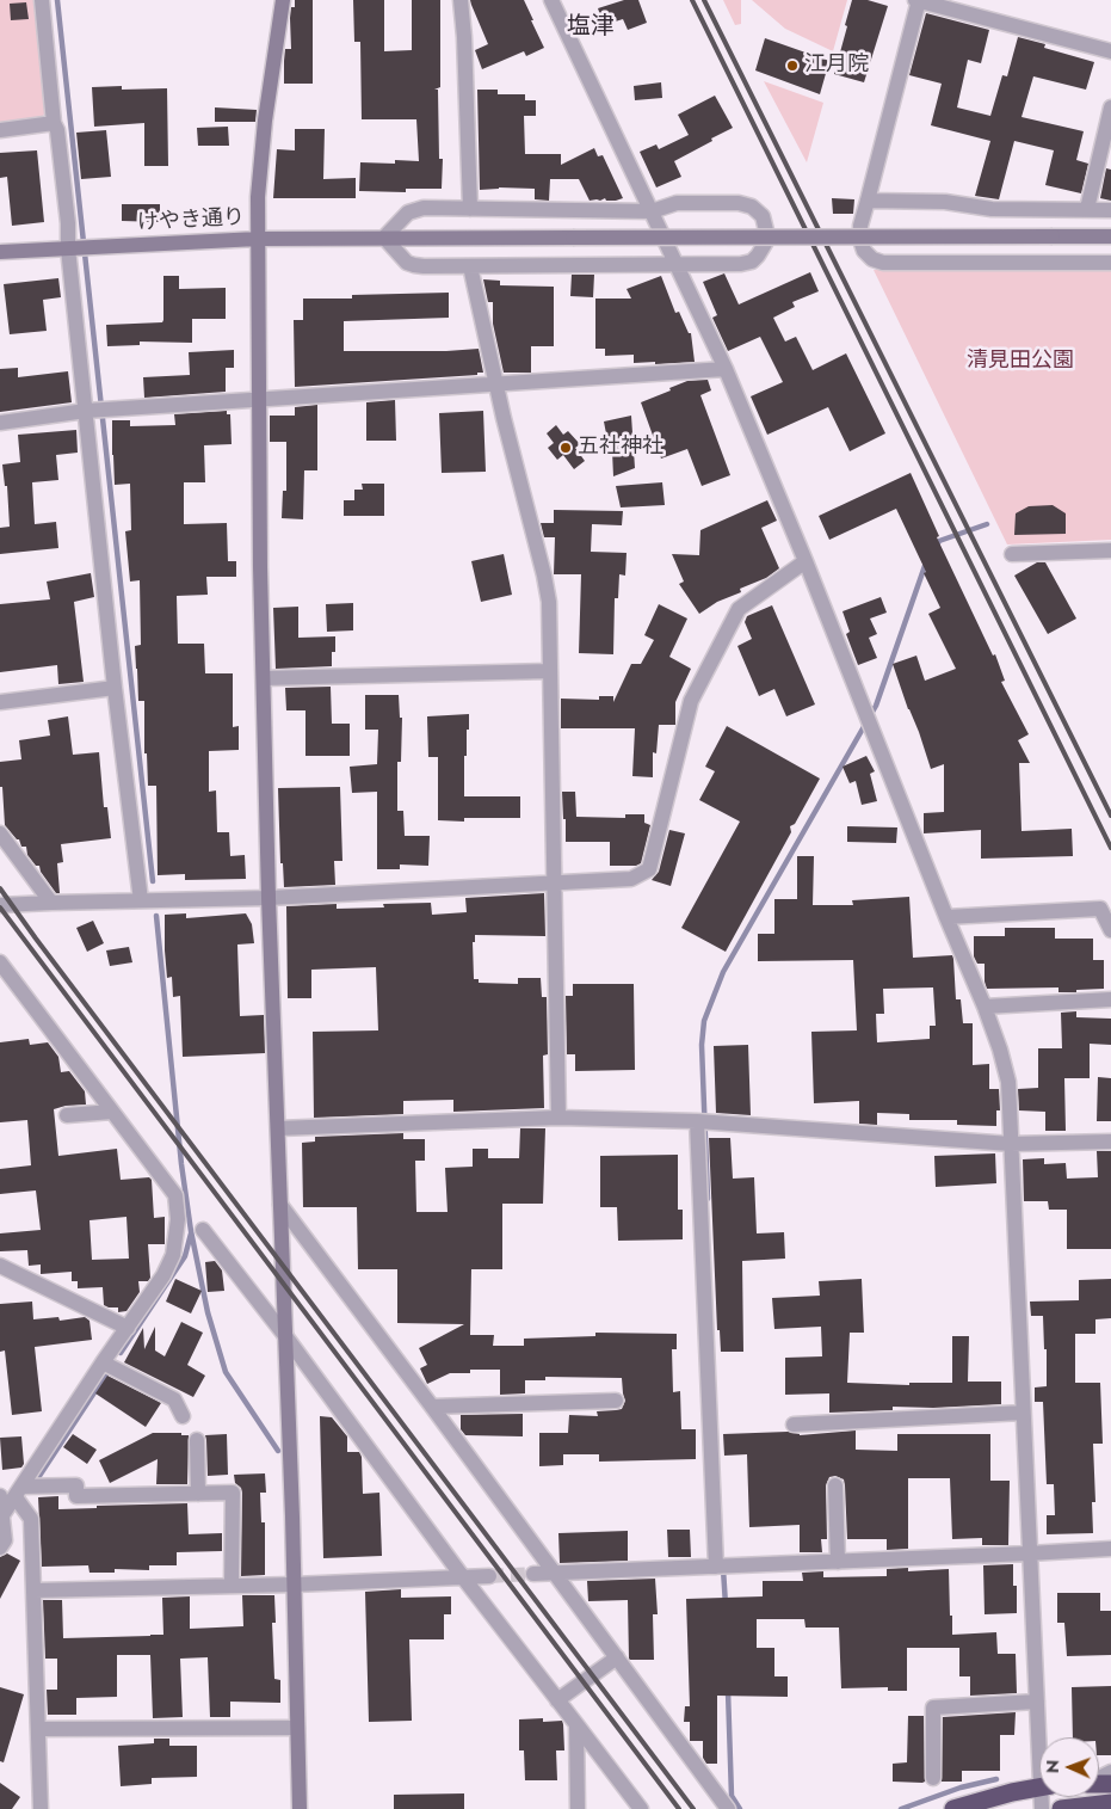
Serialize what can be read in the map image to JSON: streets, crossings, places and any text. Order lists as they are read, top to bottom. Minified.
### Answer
{"streets":{"street":["けやき通り"]},"districts":["塩津"],"parks":["清見田公園"],"places":["江月院","五社神社"],"north":"left"}
